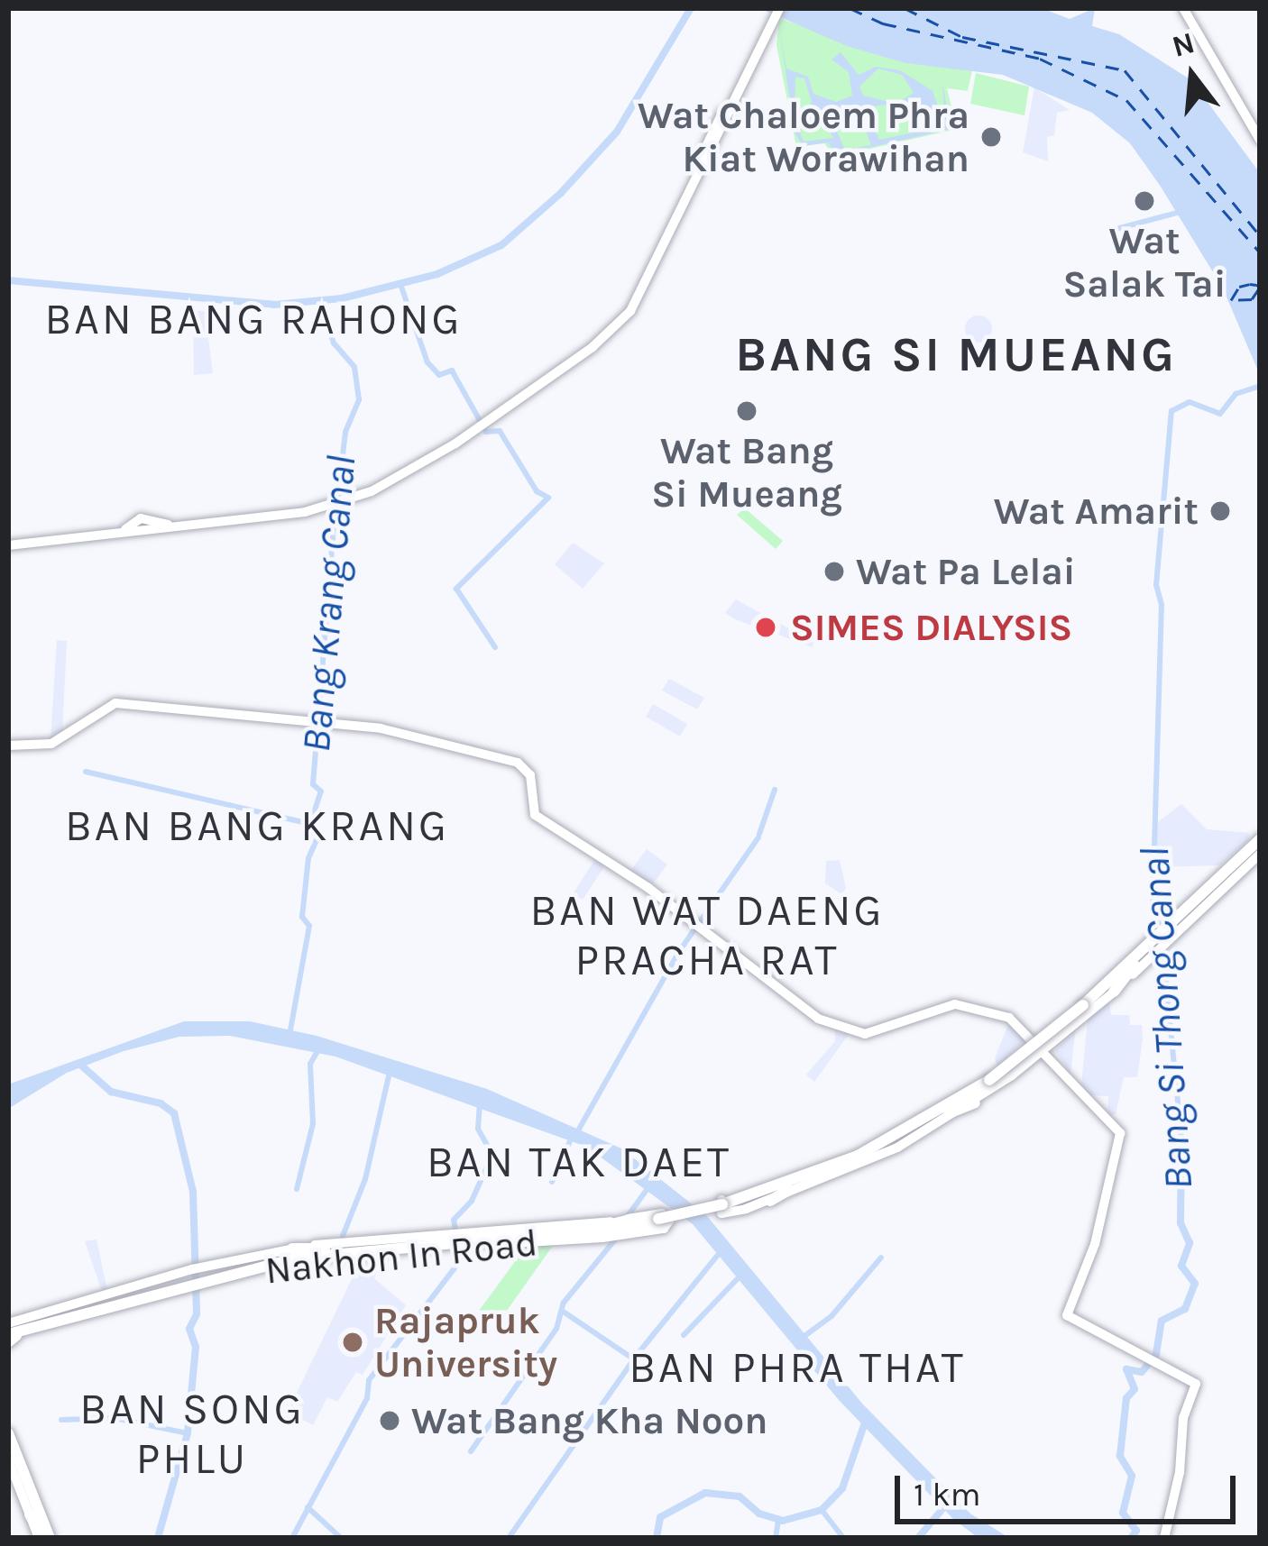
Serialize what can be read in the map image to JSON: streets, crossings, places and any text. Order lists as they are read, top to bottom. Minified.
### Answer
{"streets":{"main road":["Nakhon In Road"]},"districts":["BAN BANG RAHONG","BANG SI MUEANG","BAN BANG KRANG","BAN WAT DAENG PRACHA RAT","BAN TAK DAET","BAN PHRA THAT","BAN SONG PHLU"],"water":["Bang Krang Canal","Bang Si Thong Canal"],"places":["Wat Chaloem Phra Kiat Worawihan","Wat Salak Tai","Wat Bang Si Mueang","Wat Amarit","Wat Pa Lelai","SIMES DIALYSIS","Rajapruk University","Wat Bang Kha Noon"],"scale_bar":"1 km","north":"top"}
